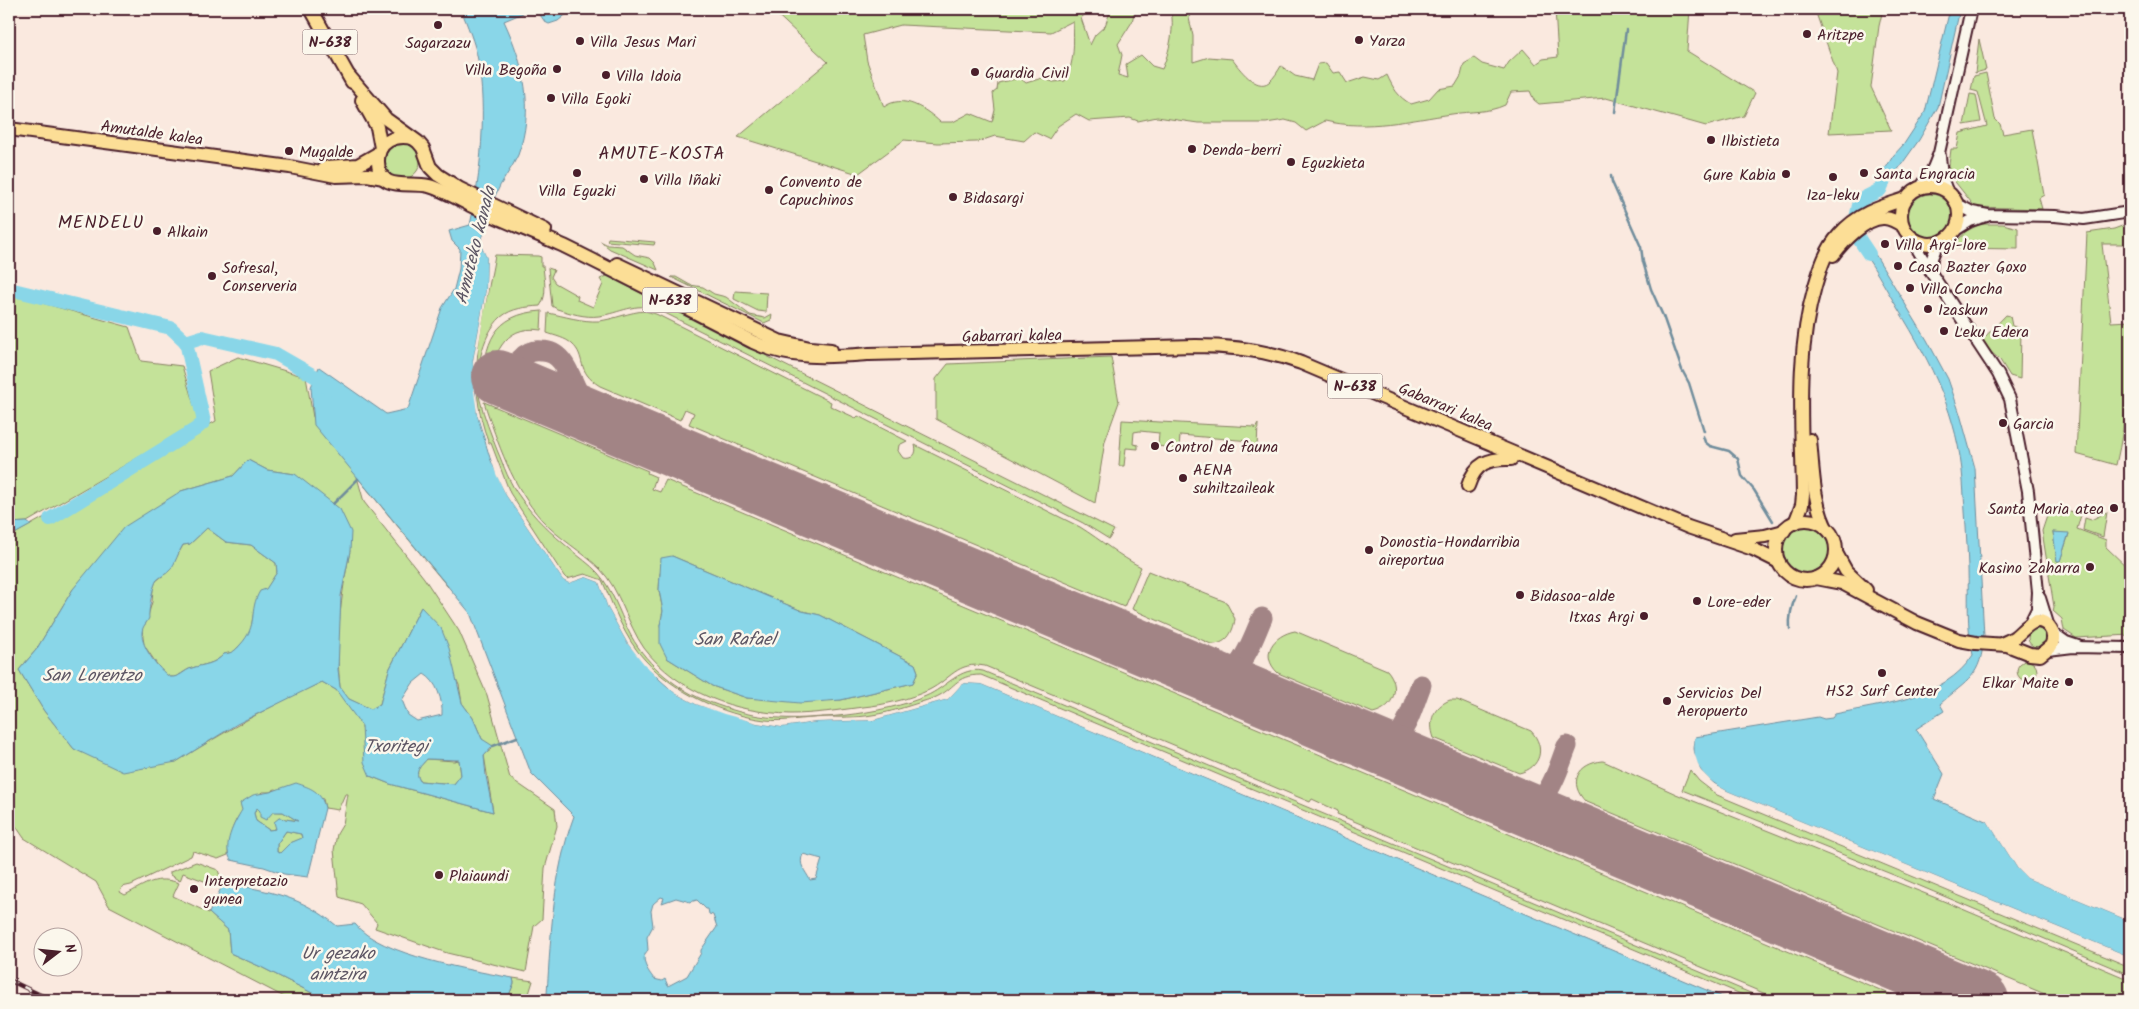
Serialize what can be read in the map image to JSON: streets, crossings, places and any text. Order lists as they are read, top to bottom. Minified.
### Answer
{"streets":{"main road":["N-638","Amutalde kalea","Gabarrari kalea"]},"crossings":[["N-638","Amutalde kalea"],["N-638","Gabarrari kalea"]],"districts":["AMUTE-KOSTA","MENDELU"],"water":["Amuteko kanala","San Rafael","San Lorentzo","Txoritegi","Ur gezako aintzira"],"places":["Sagarzazu","Aritzpe","Yarza","Villa Jesus Mari","Villa Begoña","Guardia Civil","Villa Idoia","Villa Egoki","Ilbistieta","Denda-berri","Mugalde","Eguzkieta","Villa Eguzki","Santa Engracia","Gure Kabia","Iza-leku","Villa Iñaki","Convento de Capuchinos","Bidasargi","Alkain","Villa Argi-lore","Casa Bazter Goxo","Sofresal, Conserveria","Villa Concha","Izaskun","Leku Edera","Garcia","Control de fauna","AENA suhiltzaileak","Santa Maria atea","Donostia-Hondarribia aireportua","Kasino Zaharra","Bidasoa-alde","Lore-eder","Itxas Argi","HS2 Surf Center","Elkar Maite","Servicios Del Aeropuerto","Plaiaundi","Interpretazio gunea"],"north":"right"}
